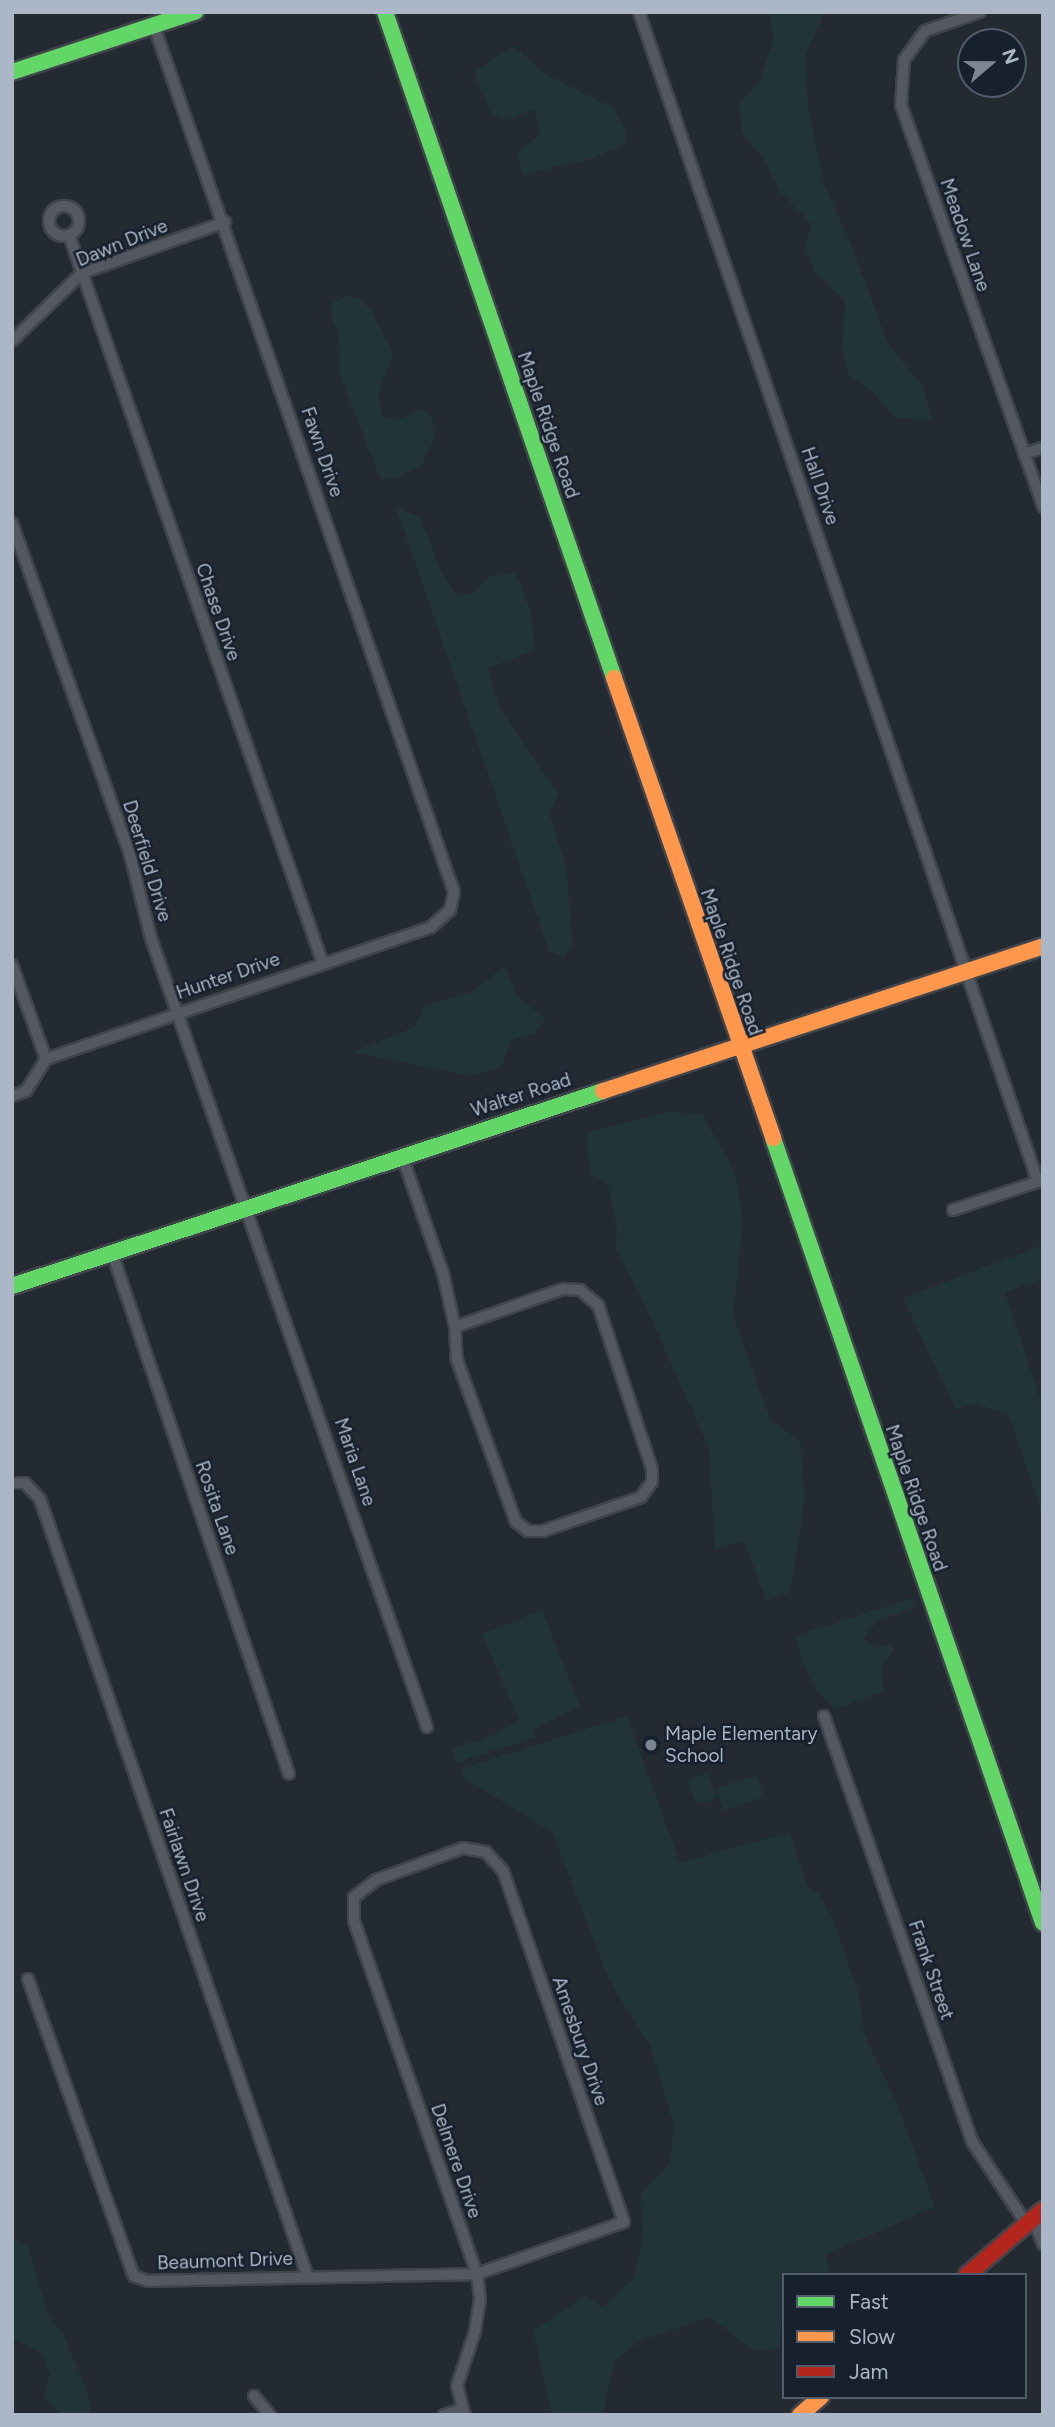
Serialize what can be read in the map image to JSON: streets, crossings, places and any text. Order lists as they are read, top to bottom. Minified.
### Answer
{"streets":{"street":["Meadow Lane","Dawn Drive","Maple Ridge Road","Fawn Drive","Hall Drive","Chase Drive","Deerfield Drive","Hunter Drive","Walter Road","Maria Lane","Rosita Lane","Fairlawn Drive","Frank Street","Amesbury Drive","Delmere Drive","Beaumont Drive"]},"crossings":[["Dawn Drive","Fawn Drive"],["Dawn Drive","Chase Drive"],["Maple Ridge Road","Walter Road"],["Fawn Drive","Hunter Drive"],["Hall Drive","Walter Road"],["Chase Drive","Hunter Drive"],["Deerfield Drive","Hunter Drive"],["Deerfield Drive","Walter Road"],["Deerfield Drive","Maria Lane"],["Walter Road","Maria Lane"],["Walter Road","Rosita Lane"],["Fairlawn Drive","Beaumont Drive"],["Amesbury Drive","Delmere Drive"],["Amesbury Drive","Beaumont Drive"],["Delmere Drive","Beaumont Drive"]],"places":["Maple Elementary School"],"legend":["Fast","Slow","Jam"],"north":"right"}
